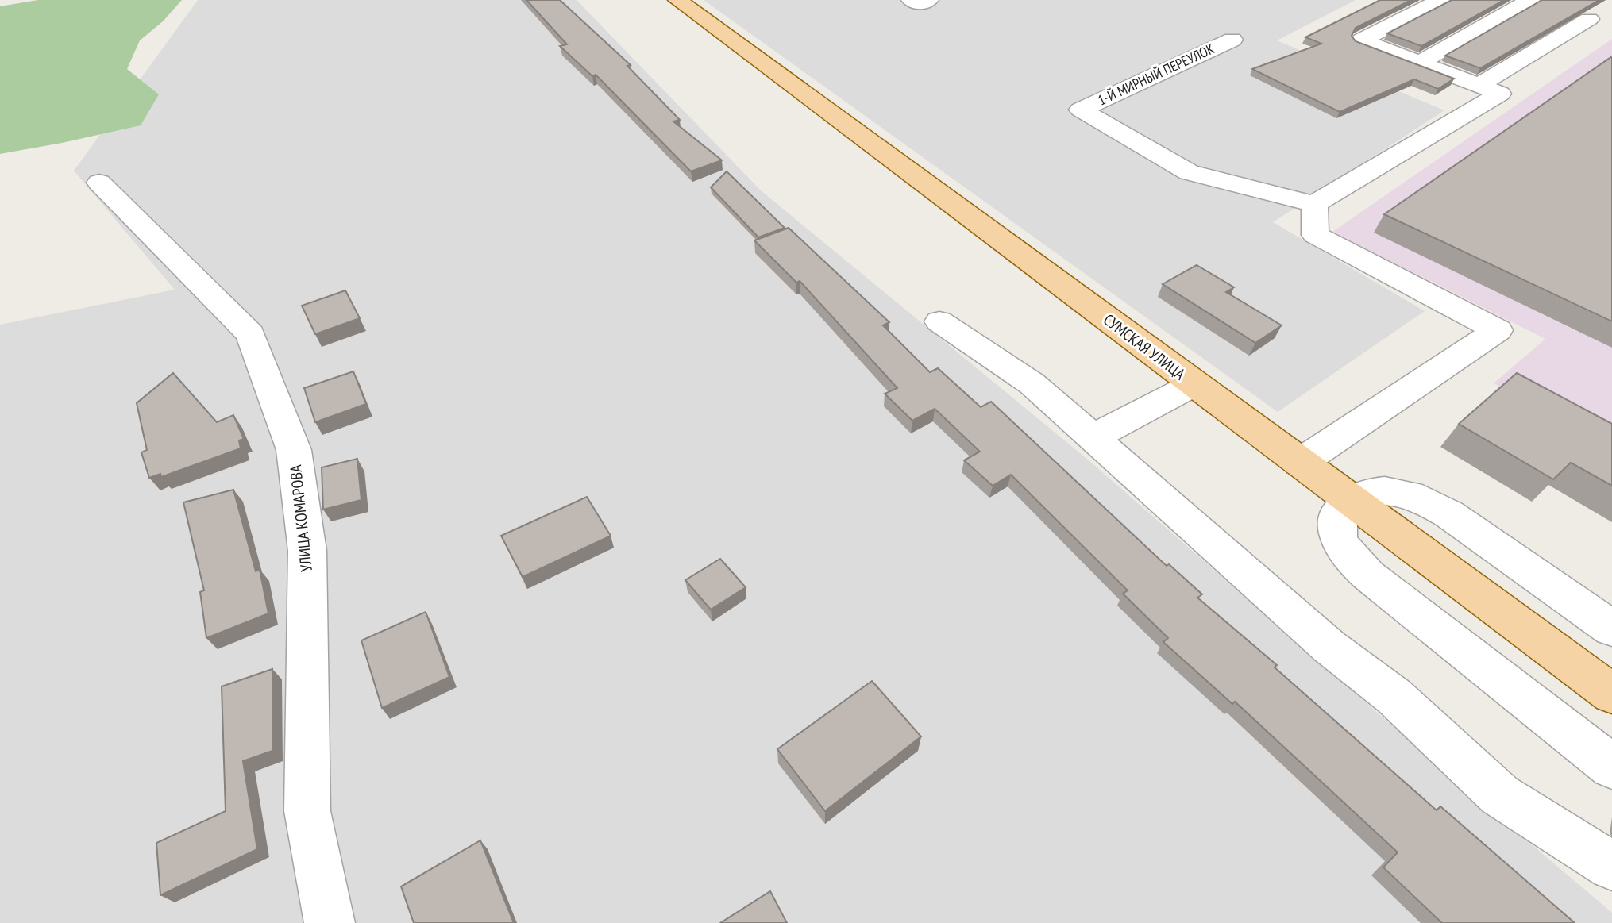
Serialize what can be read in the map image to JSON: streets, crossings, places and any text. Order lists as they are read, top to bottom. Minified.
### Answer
{"streets":{"main road":["СУМСКАЯ УЛИЦА"],"street":["1-Й МИРНЫЙ ПЕРЕУЛОК","УЛИЦА КОМАРОВА"]}}
